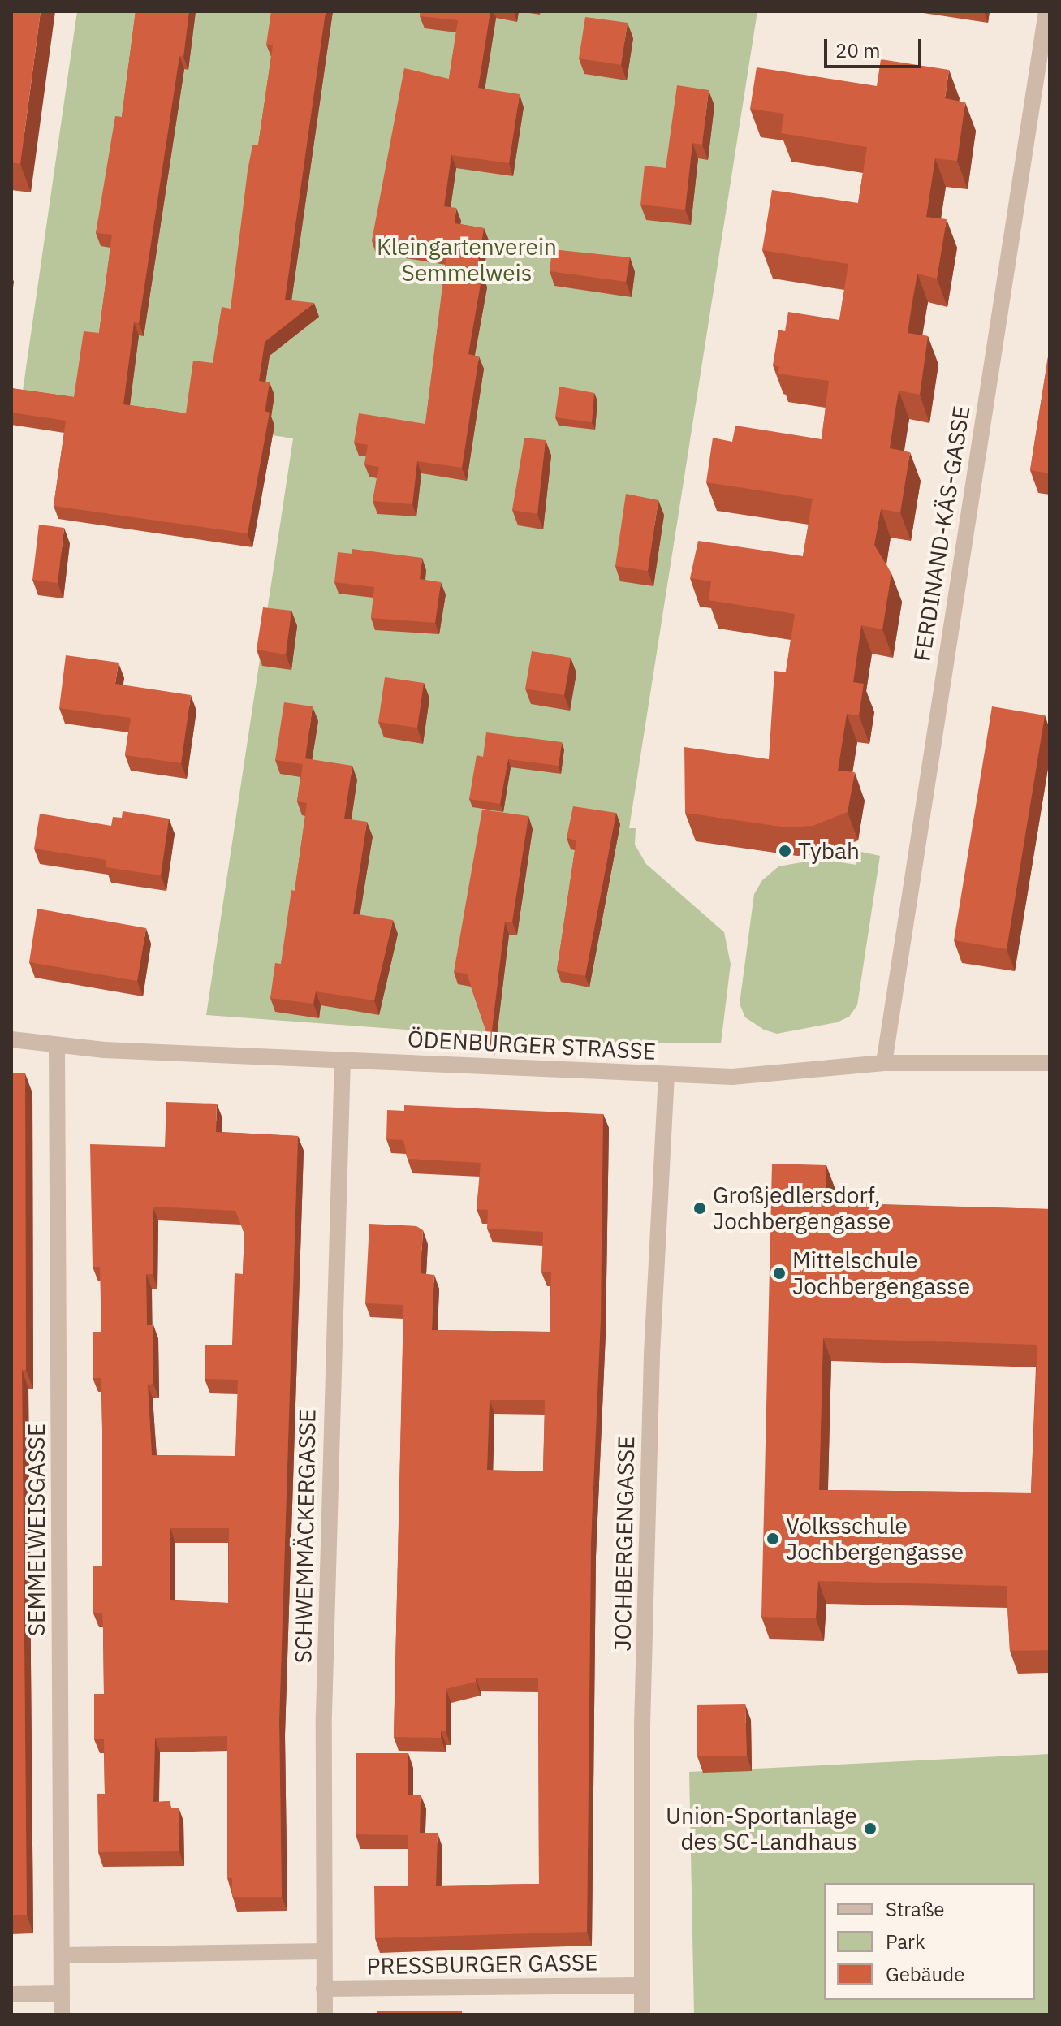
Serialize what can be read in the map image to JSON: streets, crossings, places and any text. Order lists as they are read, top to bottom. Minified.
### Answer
{"streets":{"street":["FERDINAND-KÄS-GASSE","ÖDENBURGER STRASSE","SEMMELWEISGASSE","SCHWEMMÄCKERGASSE","JOCHBERGENGASSE","PRESSBURGER GASSE"]},"crossings":[["FERDINAND-KÄS-GASSE","ÖDENBURGER STRASSE"],["ÖDENBURGER STRASSE","SEMMELWEISGASSE"],["ÖDENBURGER STRASSE","SCHWEMMÄCKERGASSE"],["ÖDENBURGER STRASSE","JOCHBERGENGASSE"],["SCHWEMMÄCKERGASSE","PRESSBURGER GASSE"],["JOCHBERGENGASSE","PRESSBURGER GASSE"]],"parks":["Kleingartenverein Semmelweis"],"places":["Tybah","Großjedlersdorf, Jochbergengasse","Mittelschule Jochbergengasse","Volksschule Jochbergengasse","Union-Sportanlage des SC-Landhaus"],"legend":["Straße","Park","Gebäude"],"scale_bar":"20 m"}
